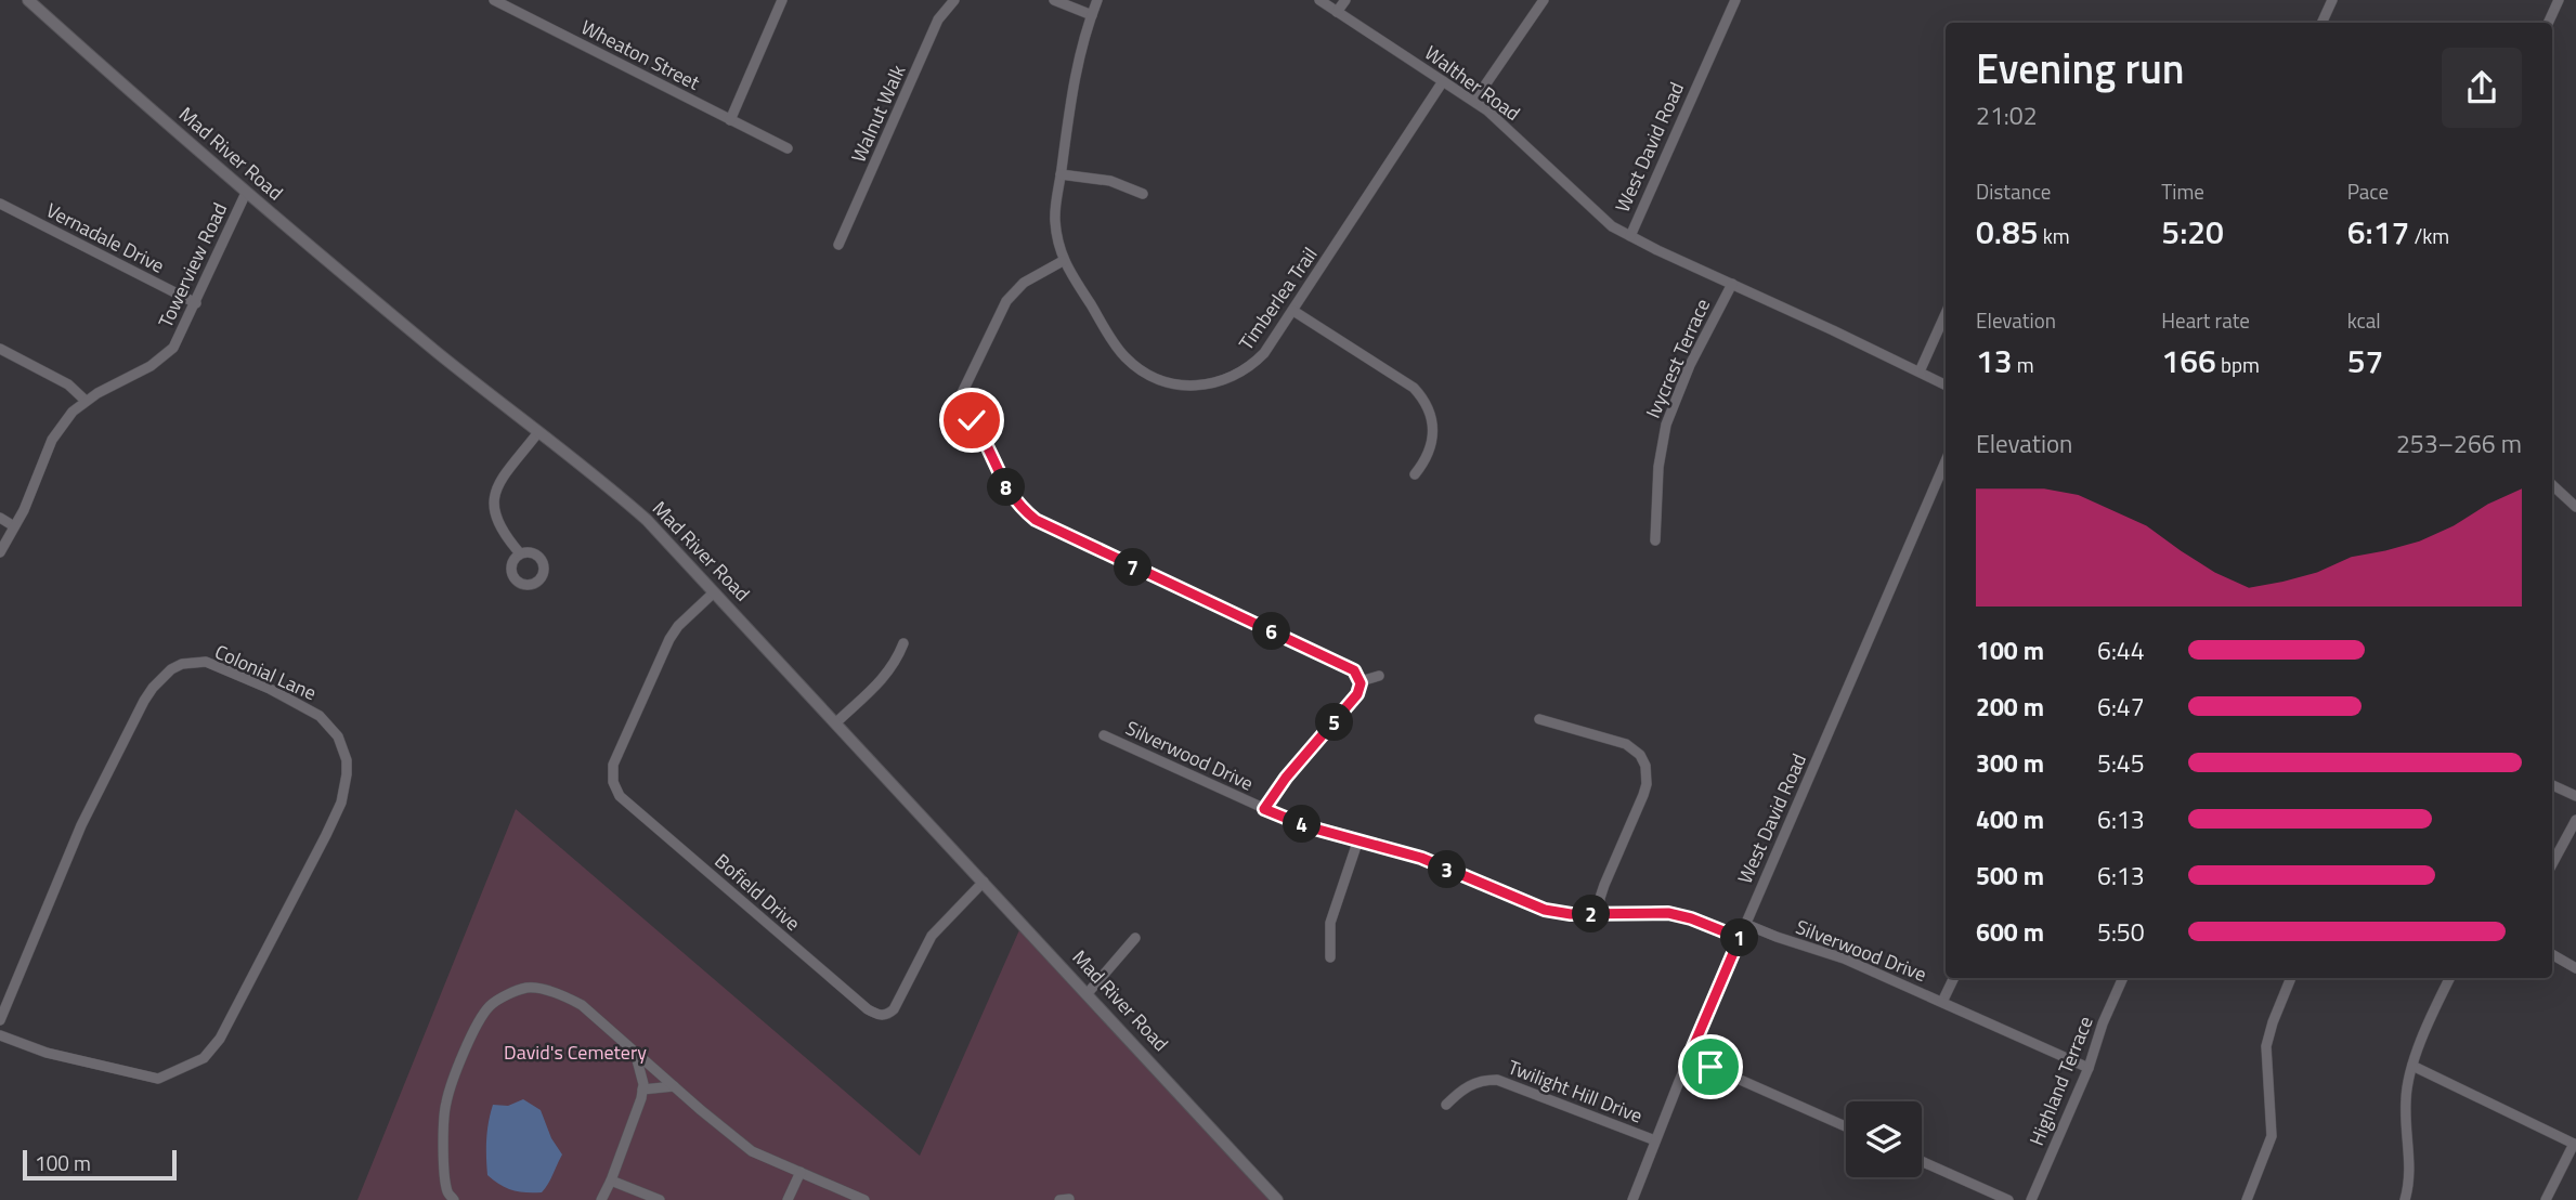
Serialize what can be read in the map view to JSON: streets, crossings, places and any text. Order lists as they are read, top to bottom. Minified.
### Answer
{"streets":{"street":["Wheaton Street","Walther Road","Walnut Walk","West David Road","Mad River Road","Vernadale Drive","Towerview Road","Timberlea Trail","Ivycrest Terrace","Colonial Lane","Silverwood Drive","Bofield Drive","Highland Terrace","Twilight Hill Drive"]},"crossings":[["Walther Road","West David Road"],["Walther Road","Timberlea Trail"],["West David Road","Ivycrest Terrace"],["West David Road","Silverwood Drive"],["West David Road","Twilight Hill Drive"],["Mad River Road","Towerview Road"],["Mad River Road","Bofield Drive"],["Vernadale Drive","Towerview Road"],["Silverwood Drive","Highland Terrace"]],"parks":["David's Cemetery"],"scale_bar":"100 m","page":{"heading":["Evening run","21:02"],"stats":[["Distance","0.85 km"],["Time","5:20"],["Pace","6:17 /km"],["Elevation","13 m"],["Heart rate","166 bpm"],["kcal","57"]],"chart":["Elevation","253–266 m"],"pins":["8","7","6","5","4","3","2","1"],"list":[{"name":"100 m","note":"6:44"},{"name":"200 m","note":"6:47"},{"name":"300 m","note":"5:45"},{"name":"400 m","note":"6:13"},{"name":"500 m","note":"6:13"},{"name":"600 m","note":"5:50"}],"scale":"100 m"}}
